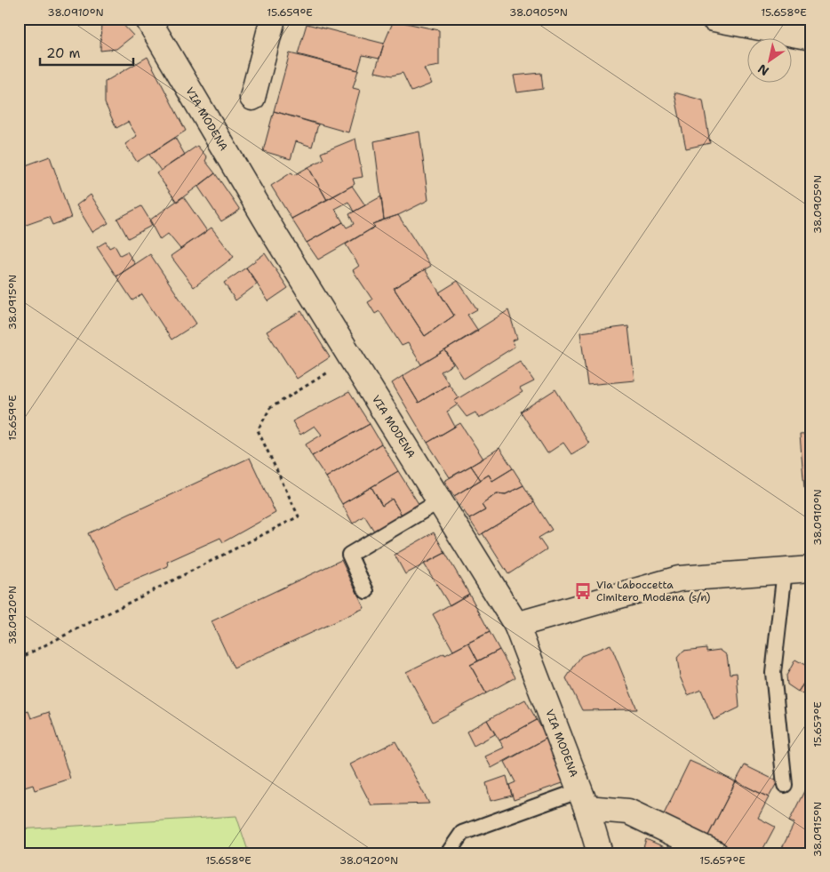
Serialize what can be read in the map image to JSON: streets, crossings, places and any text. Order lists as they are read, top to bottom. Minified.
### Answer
{"streets":{"main road":["VIA MODENA"]},"places":{"bus stop":["Via Laboccetta Cimitero Modena (s/n)"]},"scale_bar":"20 m","north":"bottom left","coordinates":["38.0910°N","15.659°E","38.0905°N","15.658°E","38.0915°N","38.0920°N","15.657°E"]}
